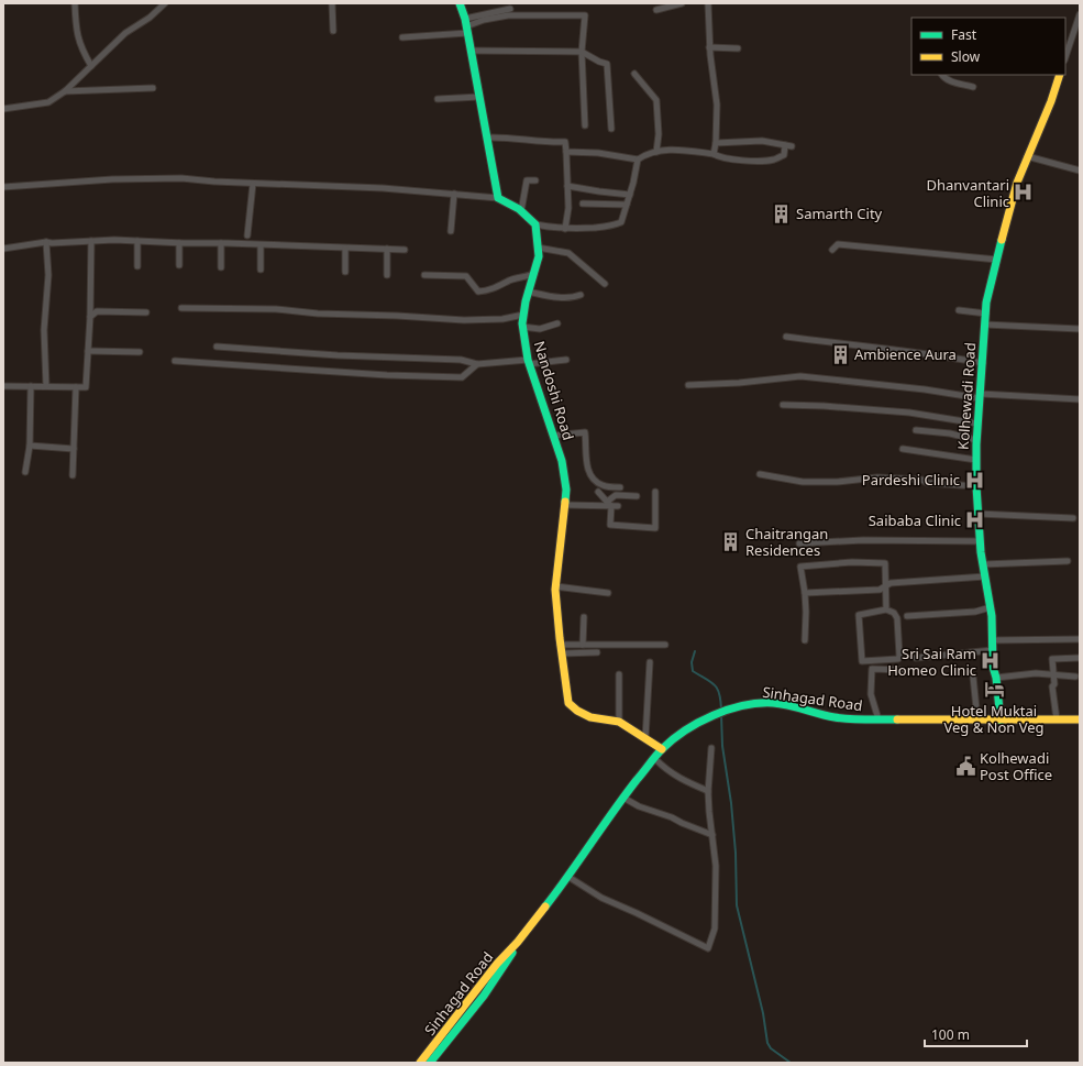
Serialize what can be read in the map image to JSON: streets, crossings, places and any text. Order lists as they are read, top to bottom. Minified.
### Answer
{"streets":{"street":["Nandoshi Road","Kolhewadi Road","Sinhagad Road"]},"crossings":[["Nandoshi Road","Sinhagad Road"],["Kolhewadi Road","Sinhagad Road"]],"places":{"hospital":["Dhanvantari Clinic","Pardeshi Clinic","Saibaba Clinic","Sri Sai Ram Homeo Clinic"],"building":["Samarth City","Ambience Aura","Chaitrangan Residences"],"hotel":["Hotel Muktai Veg & Non Veg"],"public building":["Kolhewadi Post Office"]},"legend":["Fast","Slow"],"scale_bar":"100 m"}
